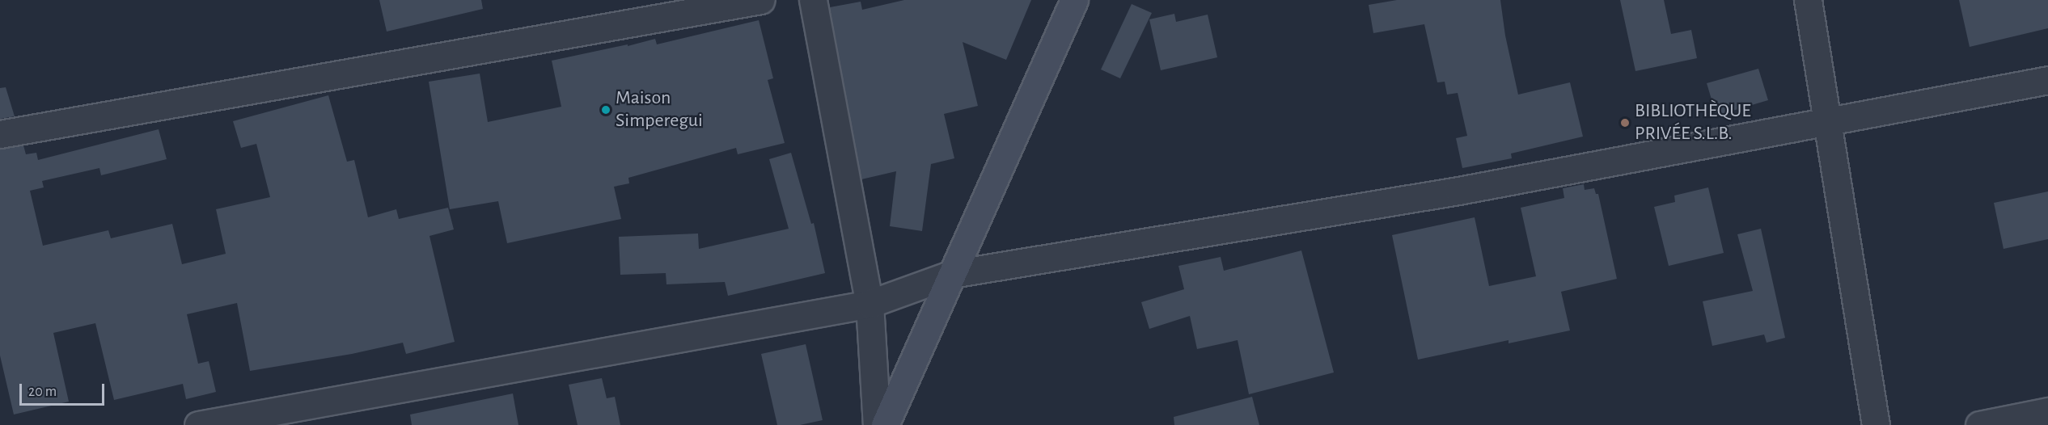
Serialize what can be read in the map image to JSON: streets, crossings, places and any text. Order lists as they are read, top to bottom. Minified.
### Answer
{"places":["Maison Simperegui","BIBLIOTHÈQUE PRIVÉE S.L.B."],"scale_bar":"20 m"}
